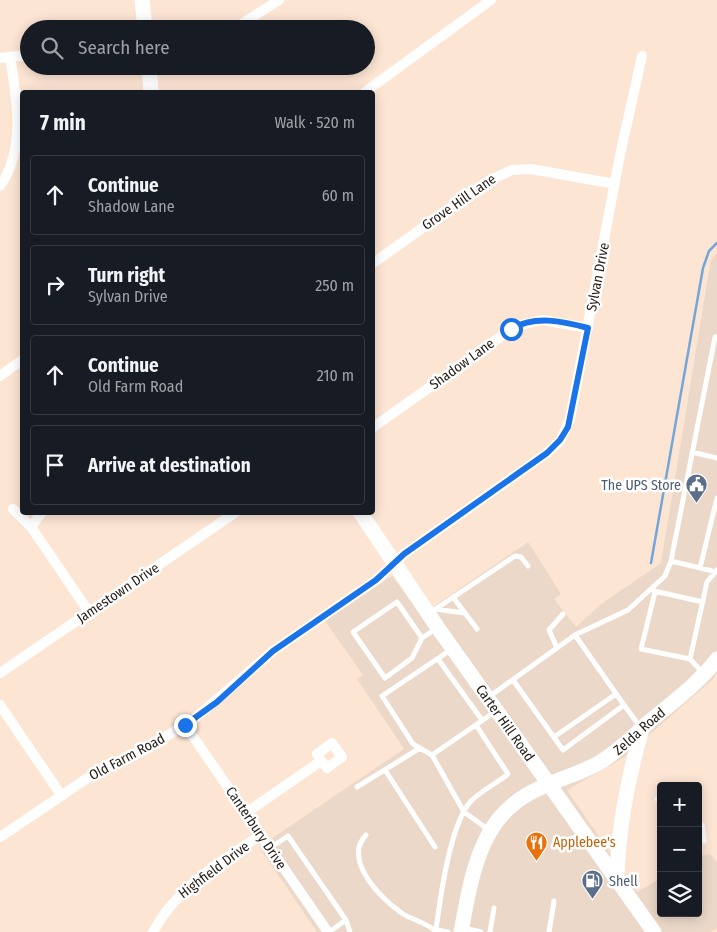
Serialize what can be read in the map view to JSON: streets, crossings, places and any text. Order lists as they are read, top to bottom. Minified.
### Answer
{"streets":{"main road":["Carter Hill Road","Zelda Road"],"street":["Grove Hill Lane","Sylvan Drive","Shadow Lane","Jamestown Drive","Old Farm Road","Canterbury Drive","Highfield Drive"]},"crossings":[["Grove Hill Lane","Sylvan Drive"],["Sylvan Drive","Shadow Lane"],["Sylvan Drive","Carter Hill Road"],["Sylvan Drive","Old Farm Road"],["Carter Hill Road","Zelda Road"],["Carter Hill Road","Old Farm Road"],["Old Farm Road","Canterbury Drive"],["Canterbury Drive","Highfield Drive"]],"places":{"public building":["The UPS Store"],"restaurant":["Applebee's"],"fuel station":["Shell"]},"page":{"search":"Search here","heading":["7 min","Walk · 520 m"],"list":[["Continue","Shadow Lane","60 m"],["Turn right","Sylvan Drive","250 m"],["Continue","Old Farm Road","210 m"],"Arrive at destination"],"map_buttons":["+","−"]}}
